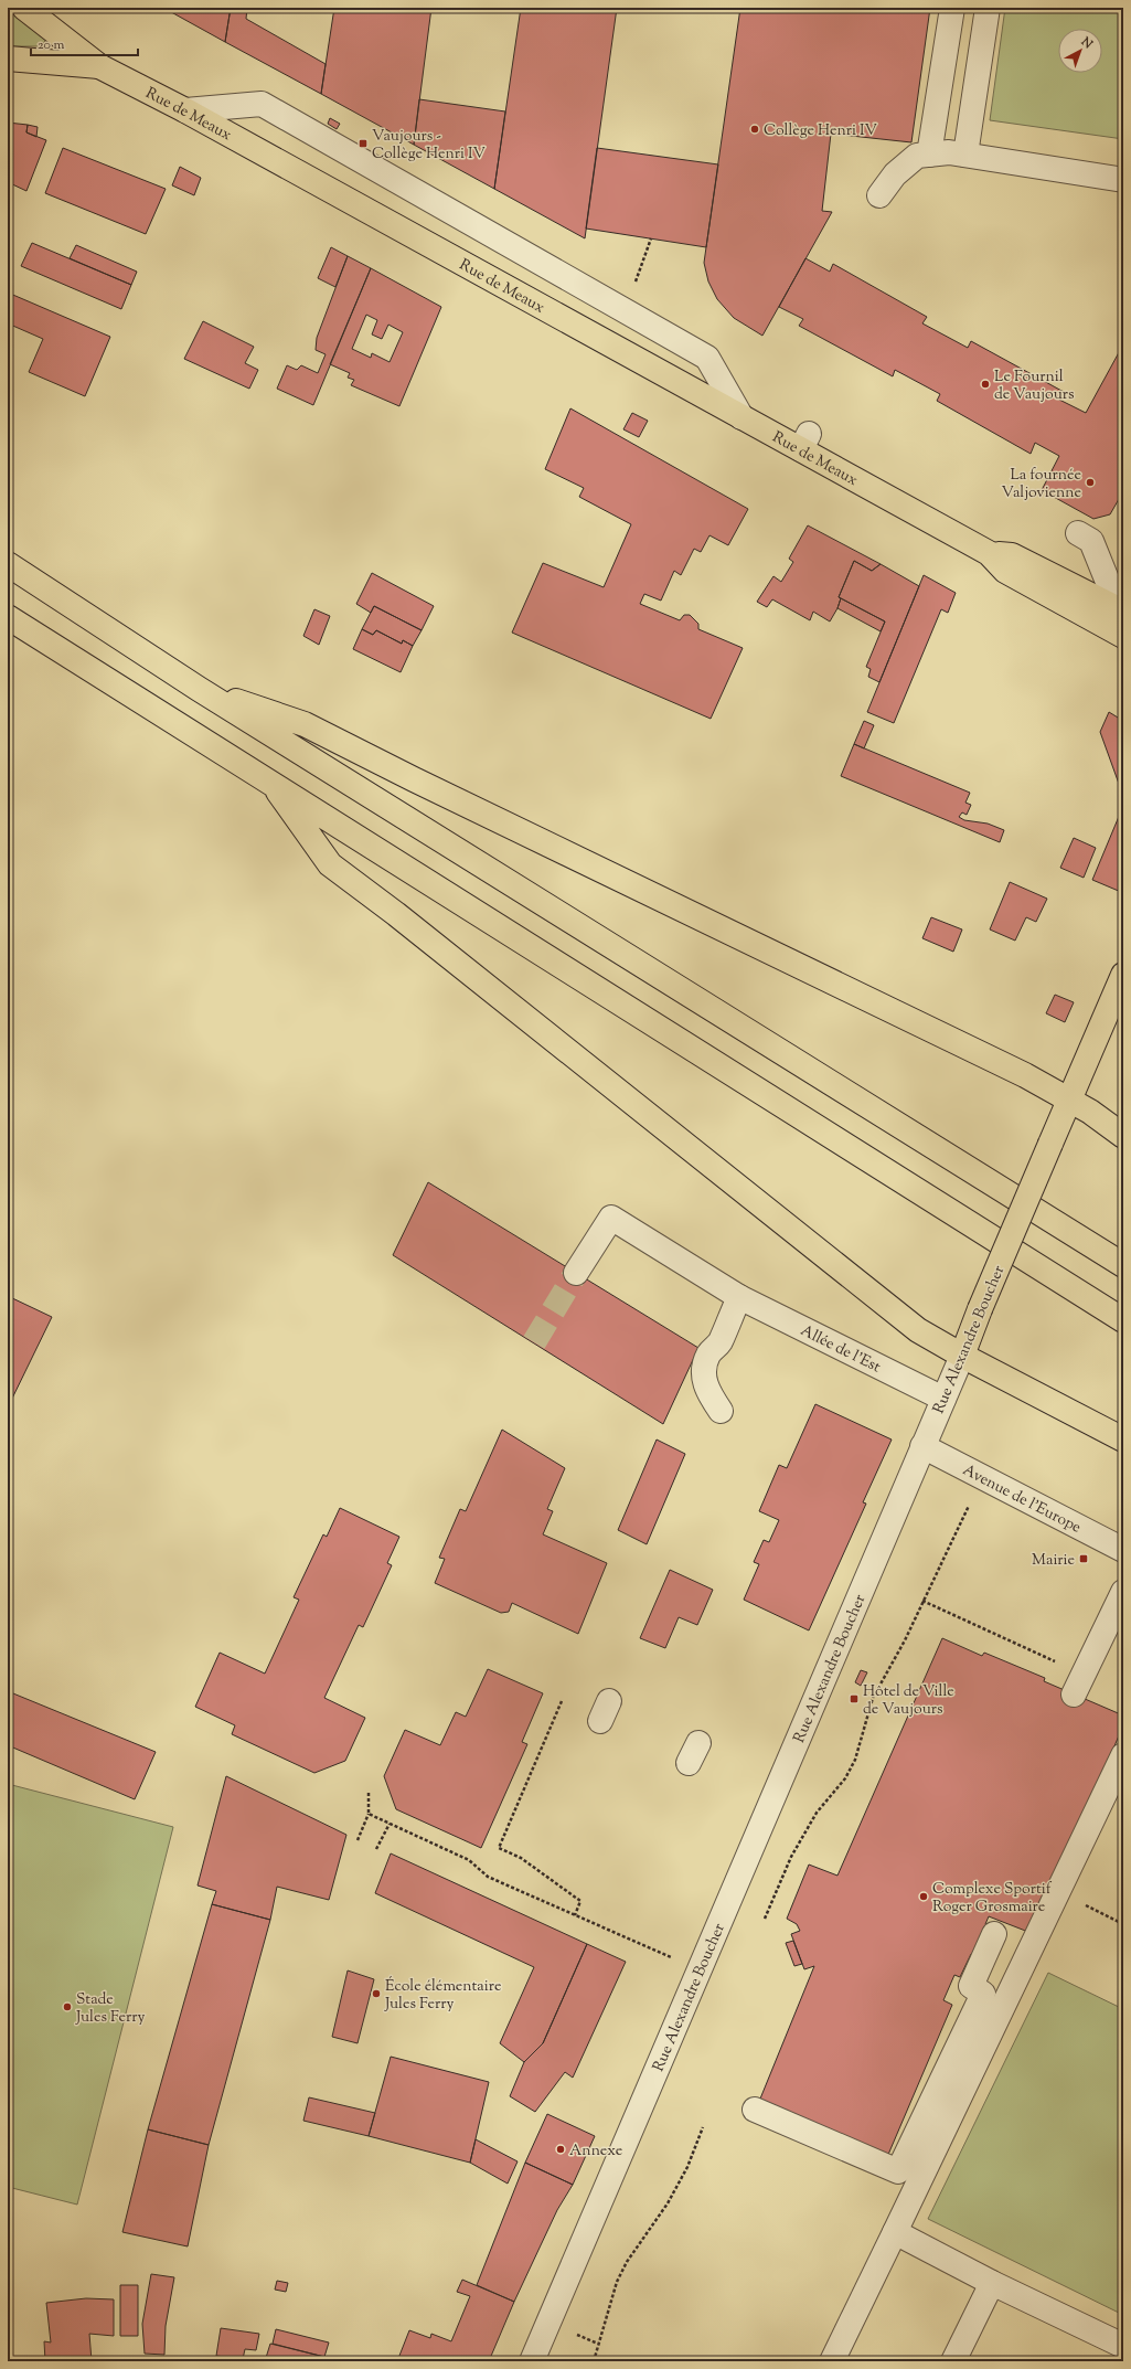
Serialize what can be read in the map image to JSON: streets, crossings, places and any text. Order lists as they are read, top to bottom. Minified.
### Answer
{"streets":{"main road":["Rue de Meaux","Rue Alexandre Boucher"],"street":["Allée de l'Est","Avenue de l'Europe"]},"crossings":[["Rue Alexandre Boucher","Allée de l'Est"],["Rue Alexandre Boucher","Avenue de l'Europe"]],"places":{"other":["Collège Henri IV","Le Fournil de Vaujours","La fournée Valjovienne","Complexe Sportif Roger Grosmaire","École élémentaire Jules Ferry","Stade Jules Ferry","Annexe"],"transit":["Vaujours - Collège Henri IV","Mairie","Hôtel de Ville de Vaujours"]},"scale_bar":"20 m","north":"top right"}
